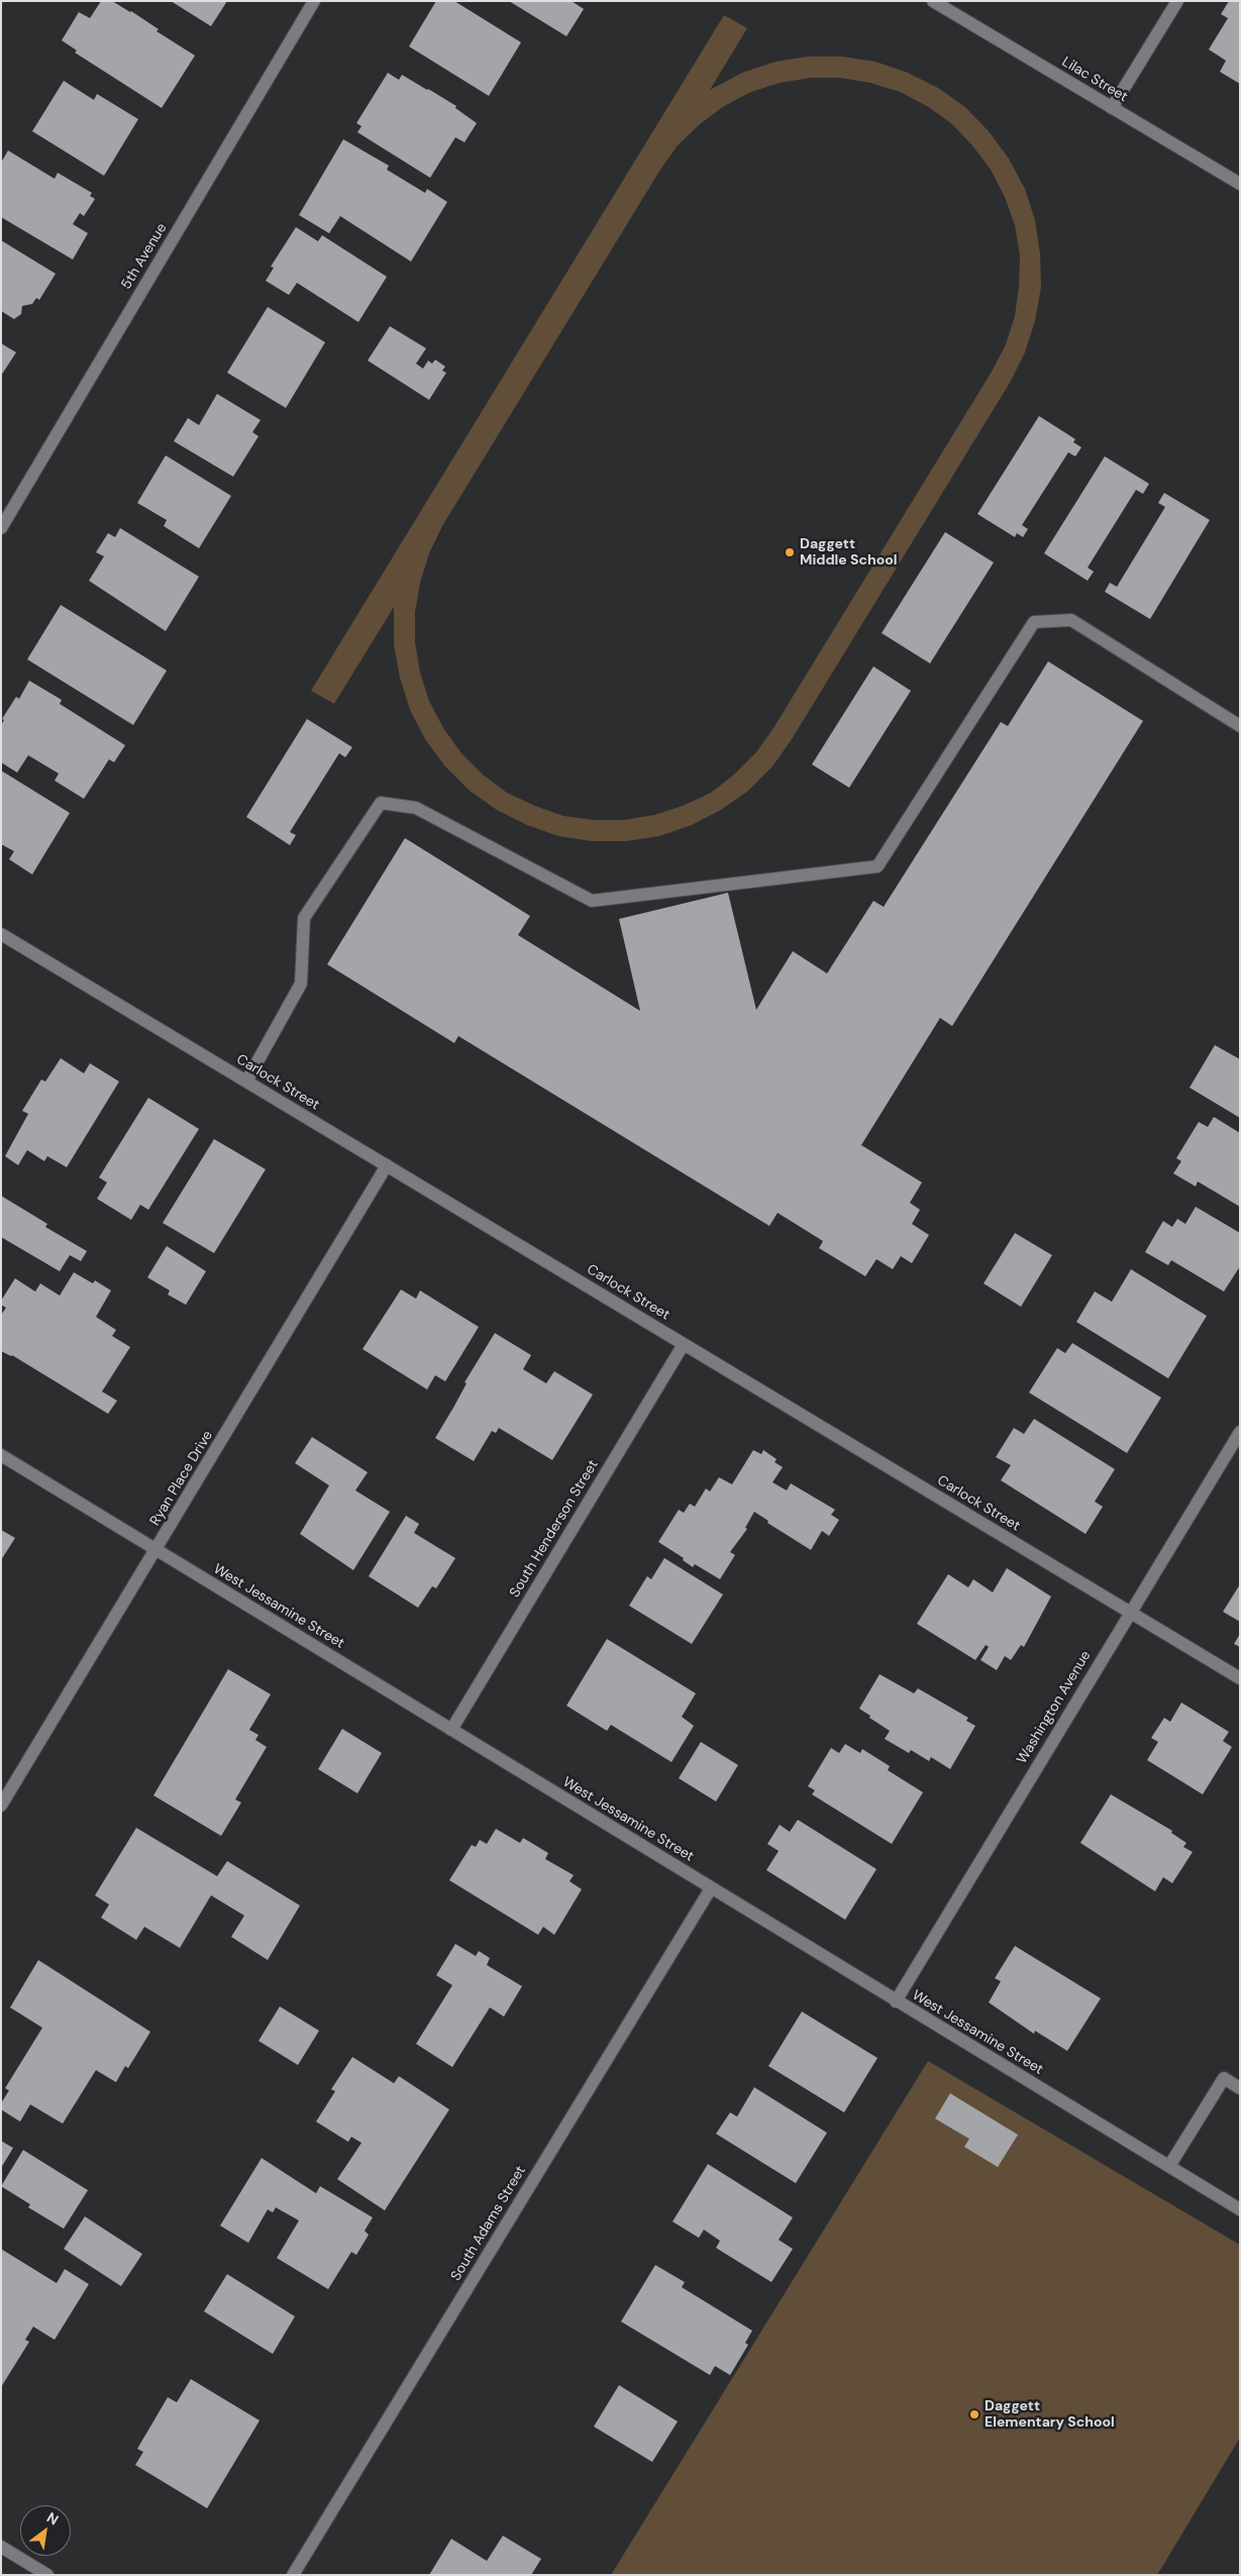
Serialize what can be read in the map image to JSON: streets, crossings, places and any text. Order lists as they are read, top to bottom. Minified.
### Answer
{"streets":{"street":["Lilac Street","5th Avenue","Carlock Street","Ryan Place Drive","South Henderson Street","West Jessamine Street","Washington Avenue","South Adams Street"]},"crossings":[["Carlock Street","Ryan Place Drive"],["Carlock Street","South Henderson Street"],["Carlock Street","Washington Avenue"],["Ryan Place Drive","West Jessamine Street"],["South Henderson Street","West Jessamine Street"],["West Jessamine Street","Washington Avenue"],["West Jessamine Street","South Adams Street"]],"places":["Daggett Middle School","Daggett Elementary School"],"north":"top right"}
